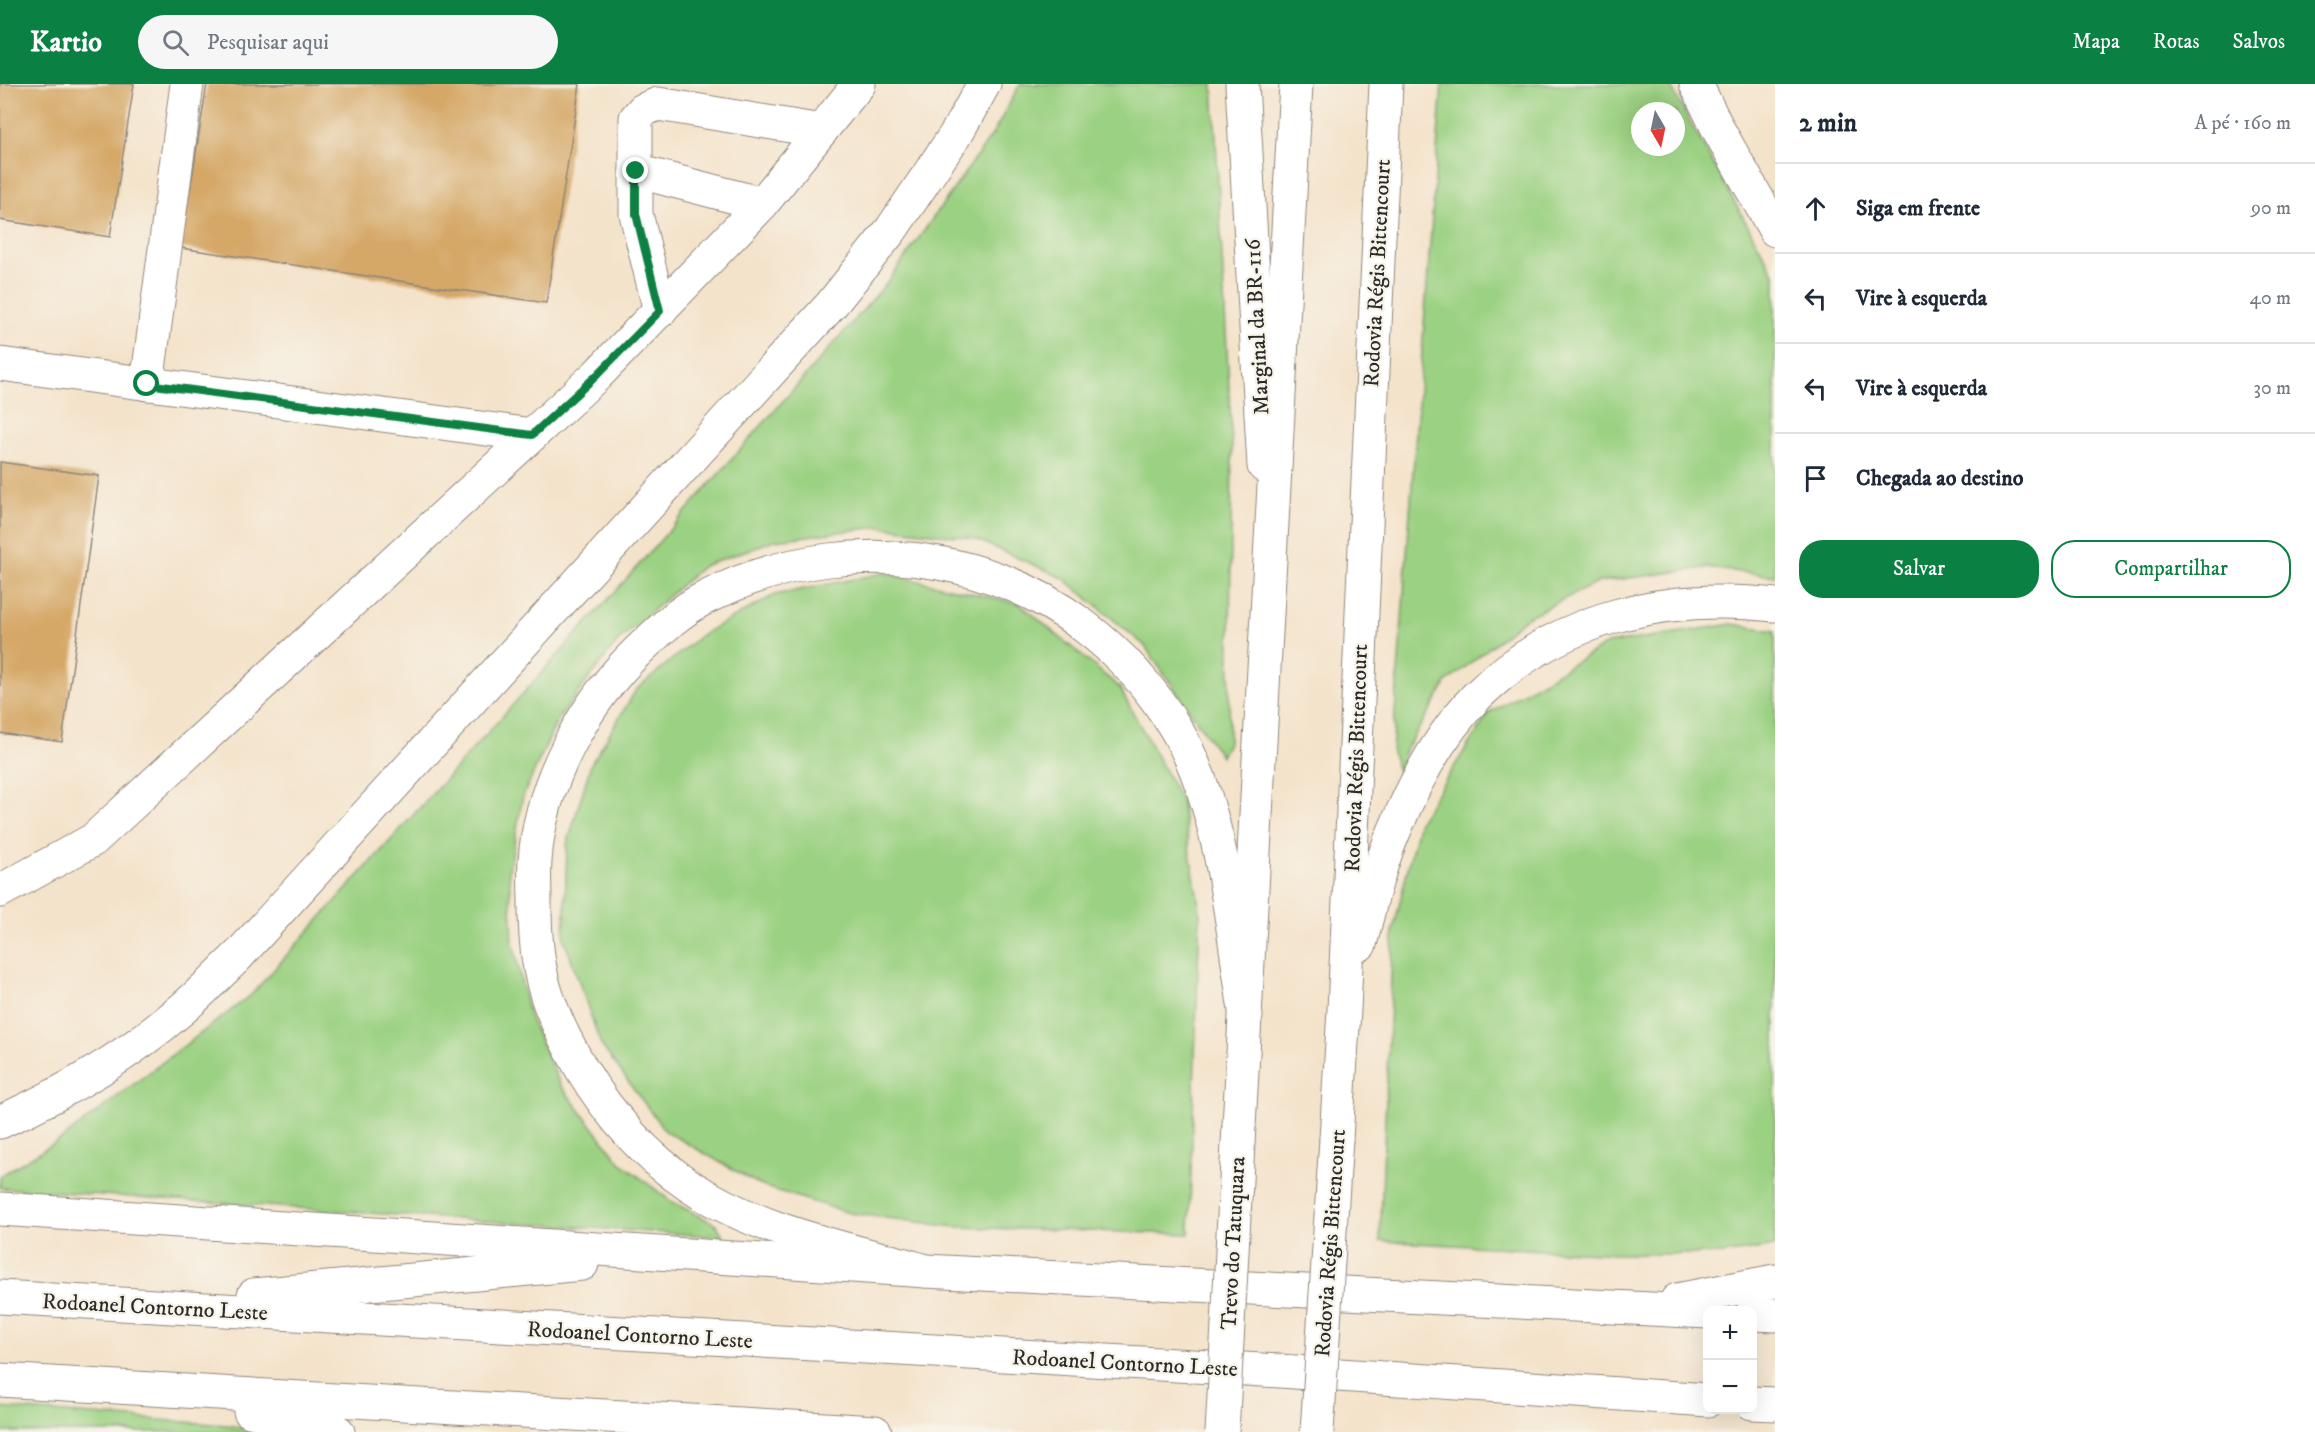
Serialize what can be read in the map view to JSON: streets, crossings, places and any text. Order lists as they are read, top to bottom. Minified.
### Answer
{"streets":{"main road":["Rodovia Régis Bittencourt","Marginal da BR-116","Trevo do Tatuquara","Rodoanel Contorno Leste"]},"north":"bottom","page":{"header":"Kartio","search":"Pesquisar aqui","nav":["Mapa","Rotas","Salvos"],"heading":["2 min","A pé · 160 m"],"list":[["Siga em frente","90 m"],["Vire à esquerda","40 m"],["Vire à esquerda","30 m"],"Chegada ao destino"],"buttons":["Salvar","Compartilhar"],"map_buttons":["+","−"]}}
